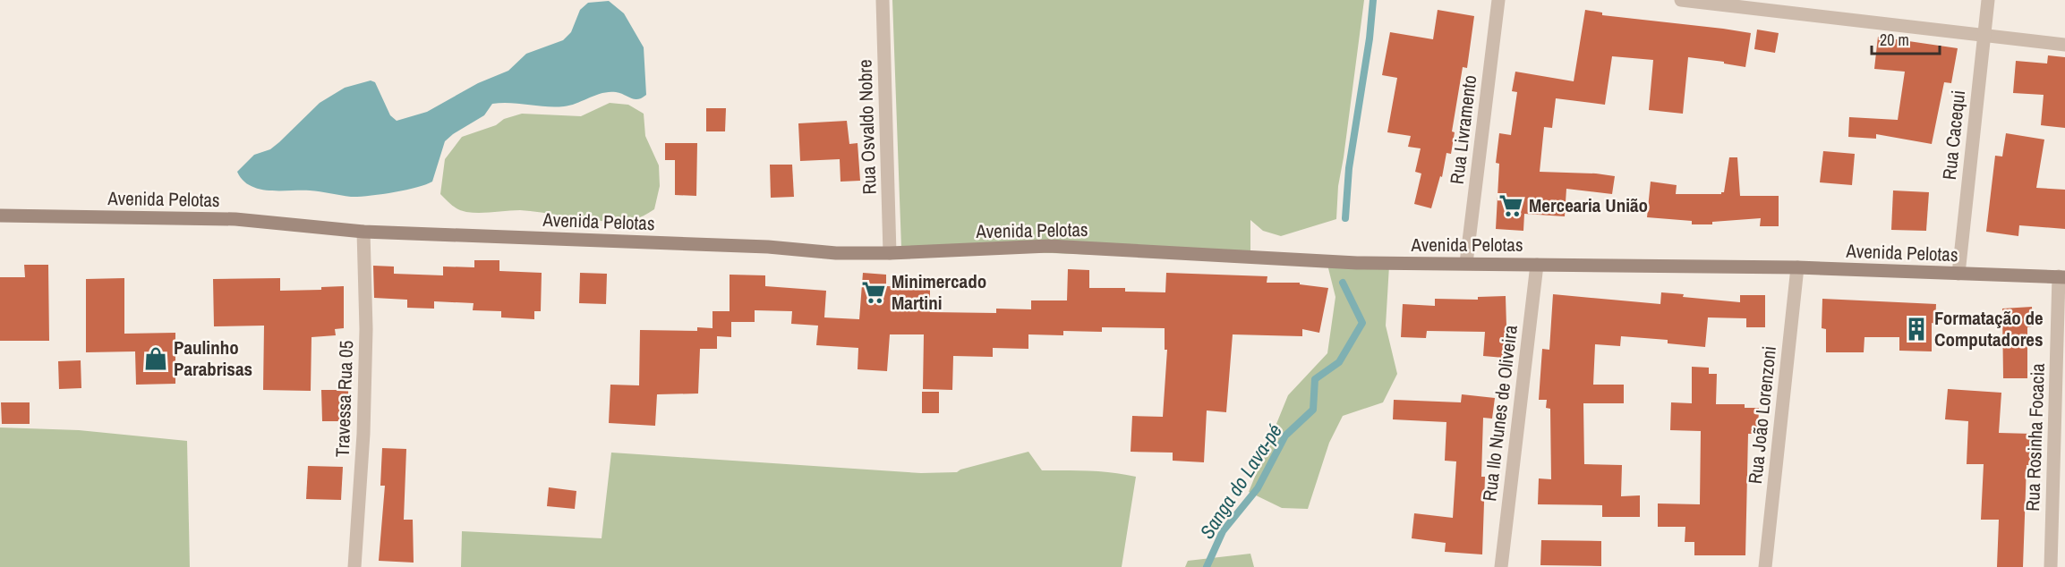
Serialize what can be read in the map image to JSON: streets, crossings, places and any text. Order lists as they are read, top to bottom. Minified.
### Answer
{"streets":{"street":["Rua Osvaldo Nobre","Rua Livramento","Rua Cacequi","Avenida Pelotas","Travessa Rua 05","Rua Ilo Nunes de Oliveira","Rua João Lorenzoni","Rua Rosinha Focacia"]},"crossings":[["Rua Osvaldo Nobre","Avenida Pelotas"],["Rua Livramento","Avenida Pelotas"],["Rua Cacequi","Avenida Pelotas"],["Avenida Pelotas","Travessa Rua 05"],["Avenida Pelotas","Rua Ilo Nunes de Oliveira"],["Avenida Pelotas","Rua João Lorenzoni"],["Avenida Pelotas","Rua Rosinha Focacia"]],"water":["Sanga do Lava-pé"],"places":{"supermarket":["Mercearia União","Minimercado Martini"],"building":["Formatação de Computadores"],"shop":["Paulinho Parabrisas"]},"scale_bar":"20 m"}
